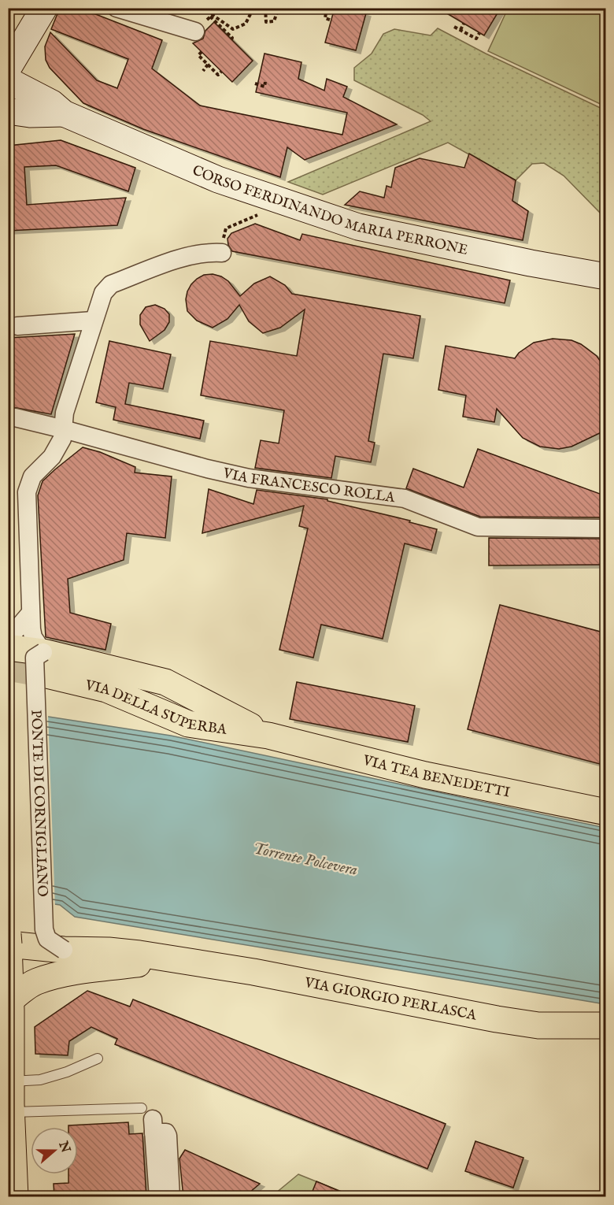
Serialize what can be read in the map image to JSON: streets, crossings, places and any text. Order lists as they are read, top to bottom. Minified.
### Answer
{"streets":{"main road":["CORSO FERDINANDO MARIA PERRONE","VIA TEA BENEDETTI","VIA GIORGIO PERLASCA"],"street":["VIA FRANCESCO ROLLA","PONTE DI CORNIGLIANO"]},"crossings":[["VIA TEA BENEDETTI","PONTE DI CORNIGLIANO"],["PONTE DI CORNIGLIANO","VIA GIORGIO PERLASCA"]],"water":["Torrente Polcevera"],"north":"right"}
